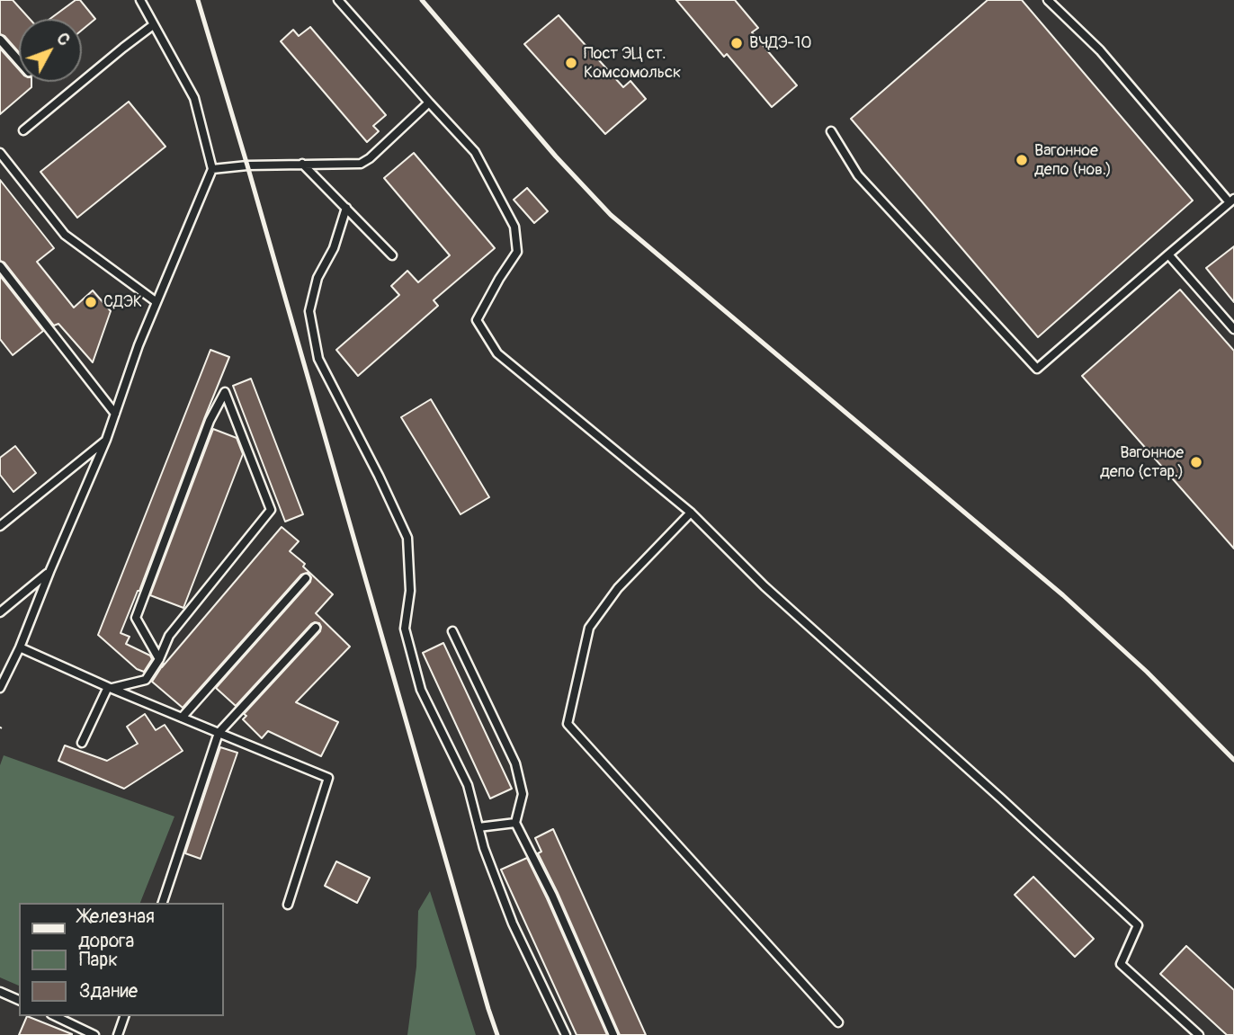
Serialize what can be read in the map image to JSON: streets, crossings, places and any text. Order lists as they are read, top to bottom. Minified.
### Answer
{"places":["ВЧДЭ-10","Пост ЭЦ ст. Комсомольск","Вагонное депо (нов.)","СДЭК","Вагонное депо (стар.)"],"legend":["Железная дорога","Парк","Здание"],"north":"top right"}
